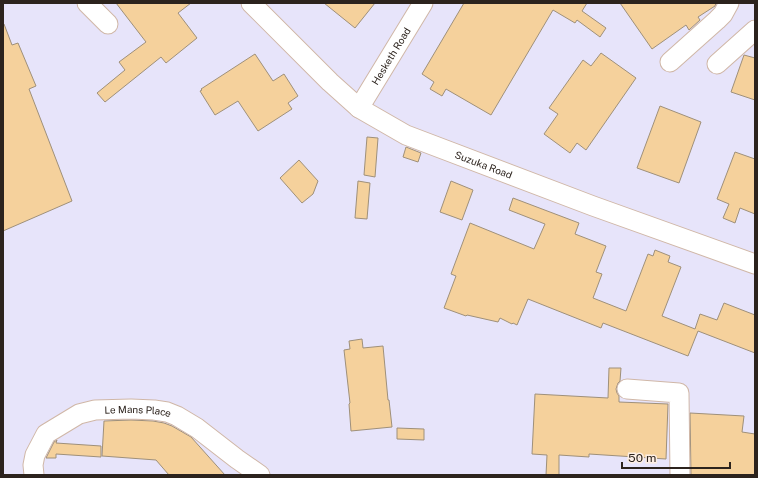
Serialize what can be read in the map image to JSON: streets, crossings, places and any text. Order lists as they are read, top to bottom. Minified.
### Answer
{"streets":{"lane":["Hesketh Road","Suzuka Road","Le Mans Place"]},"crossings":[["Hesketh Road","Suzuka Road"]],"scale_bar":"50 m"}
